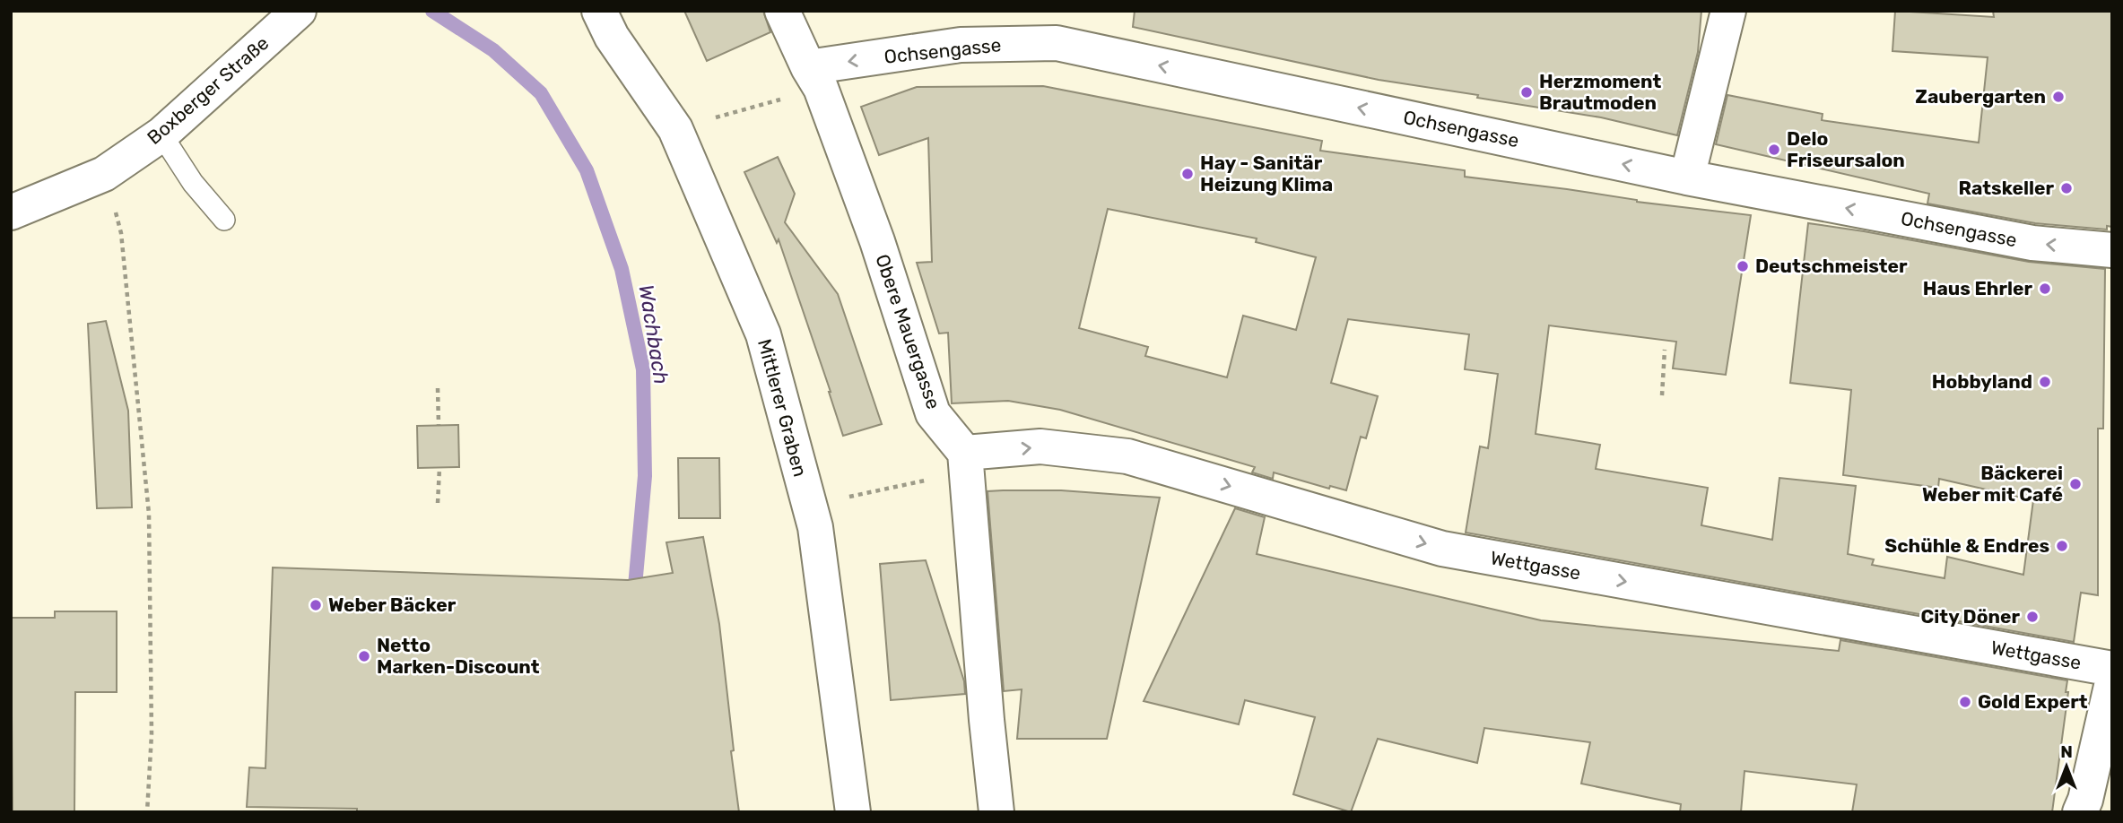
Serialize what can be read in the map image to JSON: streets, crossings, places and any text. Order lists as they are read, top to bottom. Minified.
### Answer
{"streets":{"street":["Ochsengasse","Boxberger Straße","Obere Mauergasse","Mittlerer Graben","Wettgasse"]},"crossings":[["Ochsengasse","Obere Mauergasse"],["Obere Mauergasse","Wettgasse"]],"one_way":["Ochsengasse","Wettgasse"],"water":["Wachbach"],"places":["Herzmoment Brautmoden","Zaubergarten","Delo Friseursalon","Hay - Sanitär Heizung Klima","Ratskeller","Deutschmeister","Haus Ehrler","Hobbyland","Bäckerei Weber mit Café","Schühle & Endres","Weber Bäcker","City Döner","Netto Marken-Discount","Gold Expert"],"north":"top"}
